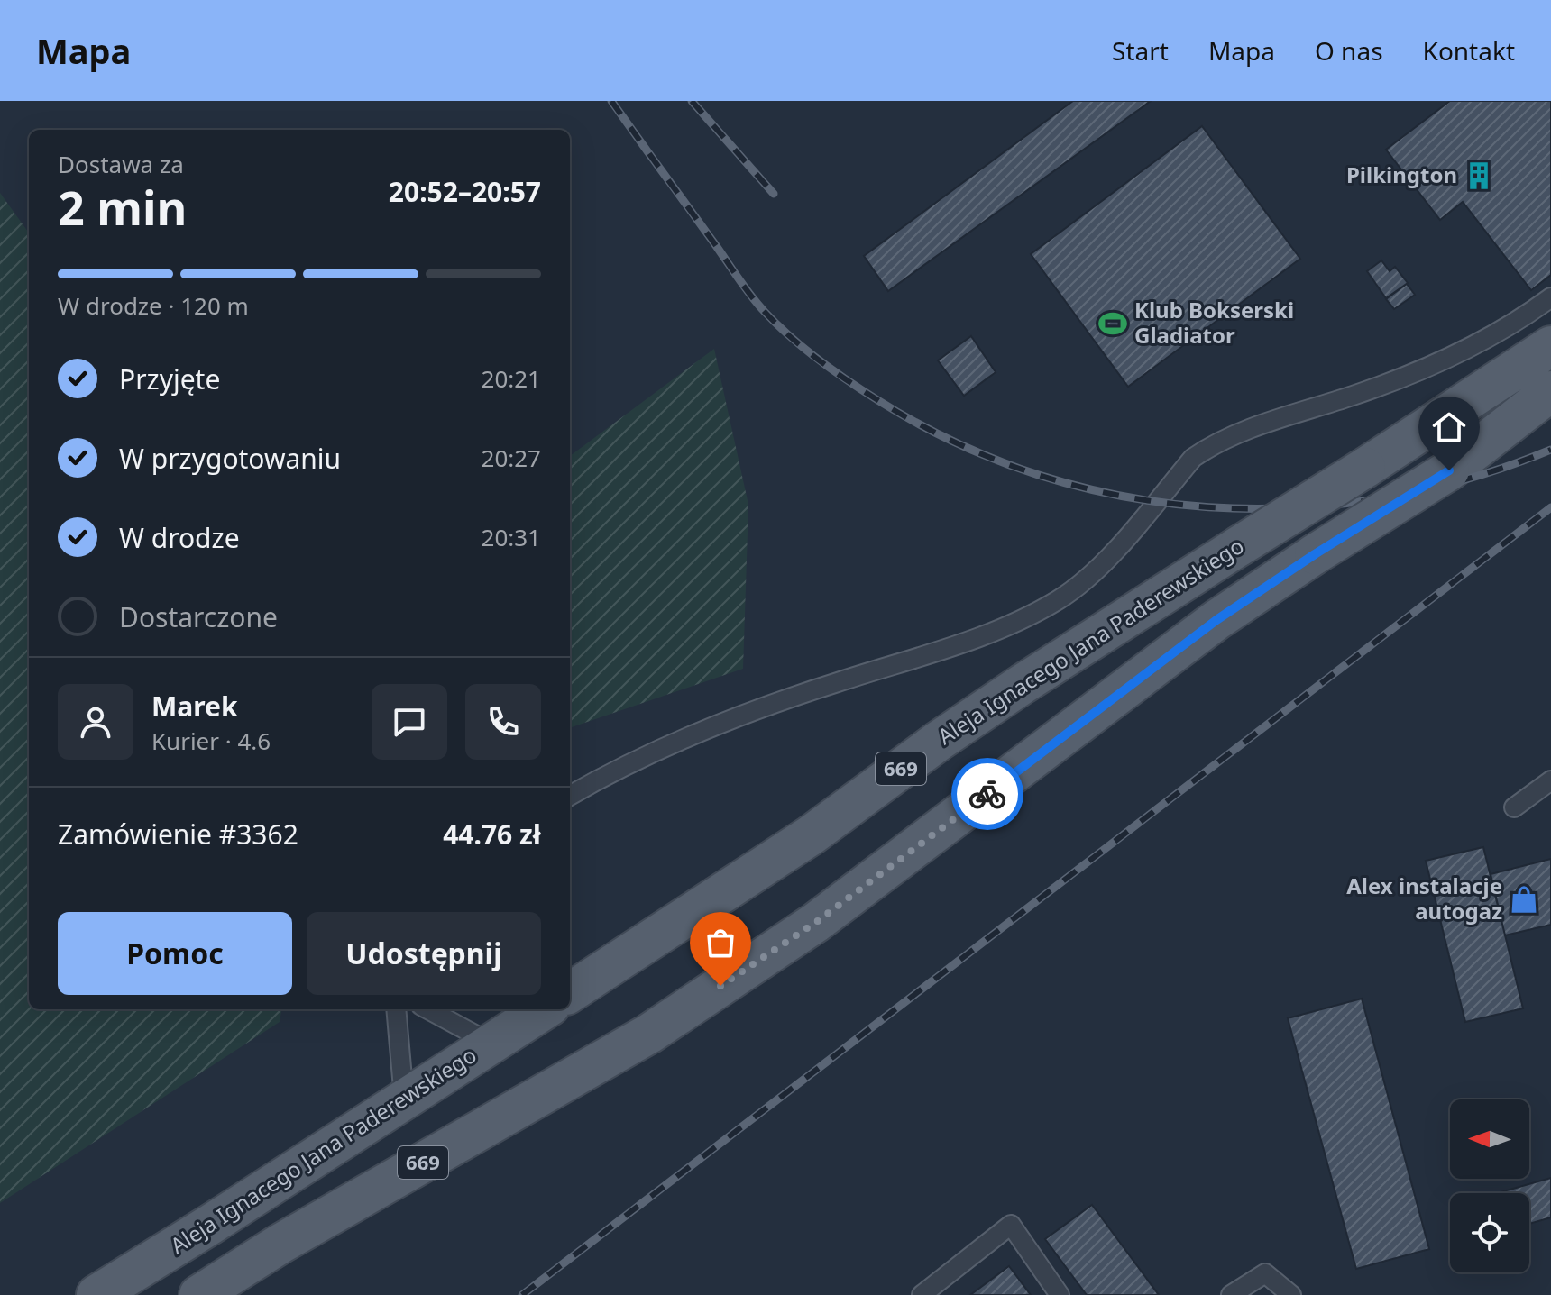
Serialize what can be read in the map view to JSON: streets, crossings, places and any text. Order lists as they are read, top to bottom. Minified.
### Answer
{"streets":{"main road":["Aleja Ignacego Jana Paderewskiego","669"]},"places":{"building":["Pilkington"],"sports":["Klub Bokserski Gladiator"],"shop":["Alex instalacje autogaz"]},"north":"left","page":{"header":"Mapa","nav":["Start","Mapa","O nas","Kontakt"],"heading":["2 min","Dostawa za","20:52–20:57"],"panel":["Marek","Kurier · 4.6","Zamówienie #3362","44.76 zł"],"bar":"W drodze · 120 m","list":[["Przyjęte","20:21"],["W przygotowaniu","20:27"],["W drodze","20:31"],"Dostarczone"],"buttons":["Pomoc","Udostępnij"]}}
